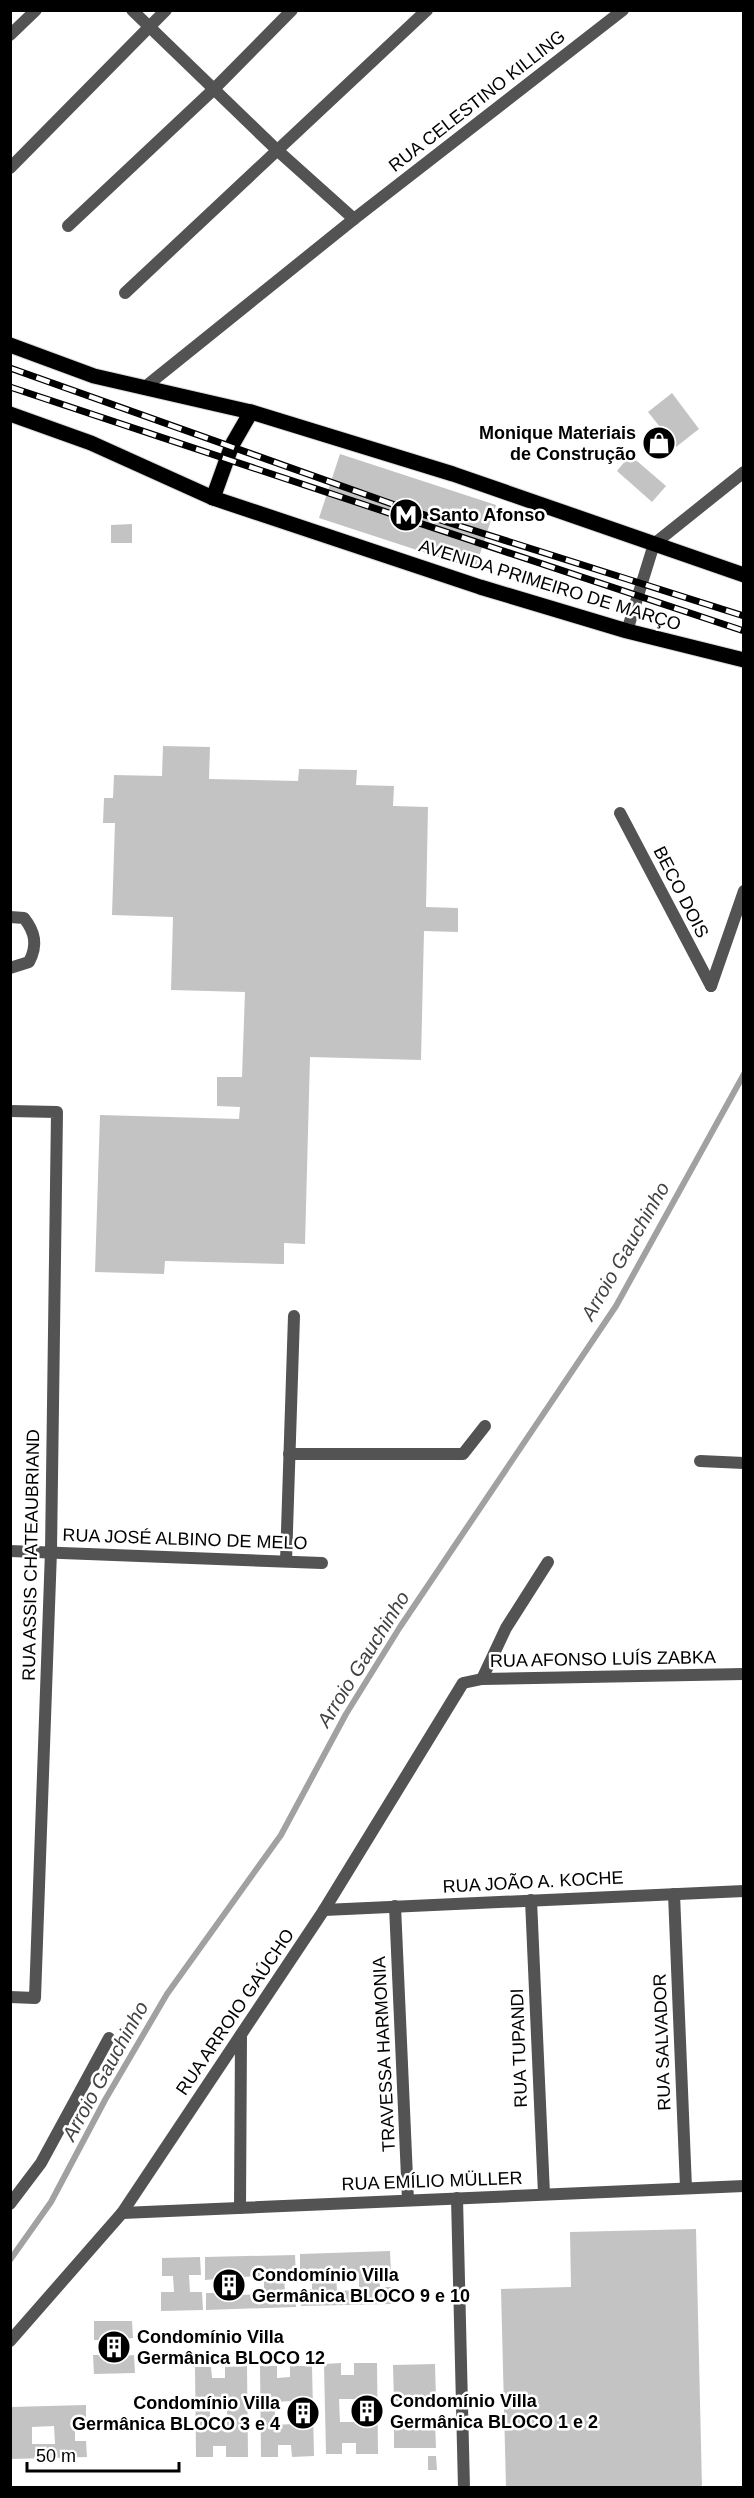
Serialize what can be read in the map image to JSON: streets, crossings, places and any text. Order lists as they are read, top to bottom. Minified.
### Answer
{"streets":{"main road":["AVENIDA PRIMEIRO DE MARÇO"],"street":["RUA CELESTINO KILLING","BECO DOIS","RUA JOSÉ ALBINO DE MELO","RUA ASSIS CHATEAUBRIAND","RUA AFONSO LUÍS ZABKA","RUA JOÃO A. KOCHE","RUA ARROIO GAÚCHO","RUA SALVADOR","RUA TUPANDI","TRAVESSA HARMONIA","RUA EMÍLIO MÜLLER"]},"crossings":[["RUA JOSÉ ALBINO DE MELO","RUA ASSIS CHATEAUBRIAND"],["RUA AFONSO LUÍS ZABKA","RUA ARROIO GAÚCHO"],["RUA JOÃO A. KOCHE","RUA ARROIO GAÚCHO"],["RUA JOÃO A. KOCHE","RUA SALVADOR"],["RUA JOÃO A. KOCHE","RUA TUPANDI"],["RUA JOÃO A. KOCHE","TRAVESSA HARMONIA"],["RUA ARROIO GAÚCHO","RUA EMÍLIO MÜLLER"],["RUA SALVADOR","RUA EMÍLIO MÜLLER"],["RUA TUPANDI","RUA EMÍLIO MÜLLER"],["TRAVESSA HARMONIA","RUA EMÍLIO MÜLLER"]],"water":["Arroio Gauchinho"],"places":{"shop":["Monique Materiais de Construção"],"metro station":["Santo Afonso"],"building":["Condomínio Villa Germânica BLOCO 9 e 10","Condomínio Villa Germânica BLOCO 12","Condomínio Villa Germânica BLOCO 1 e 2","Condomínio Villa Germânica BLOCO 3 e 4"]},"scale_bar":"50 m"}
